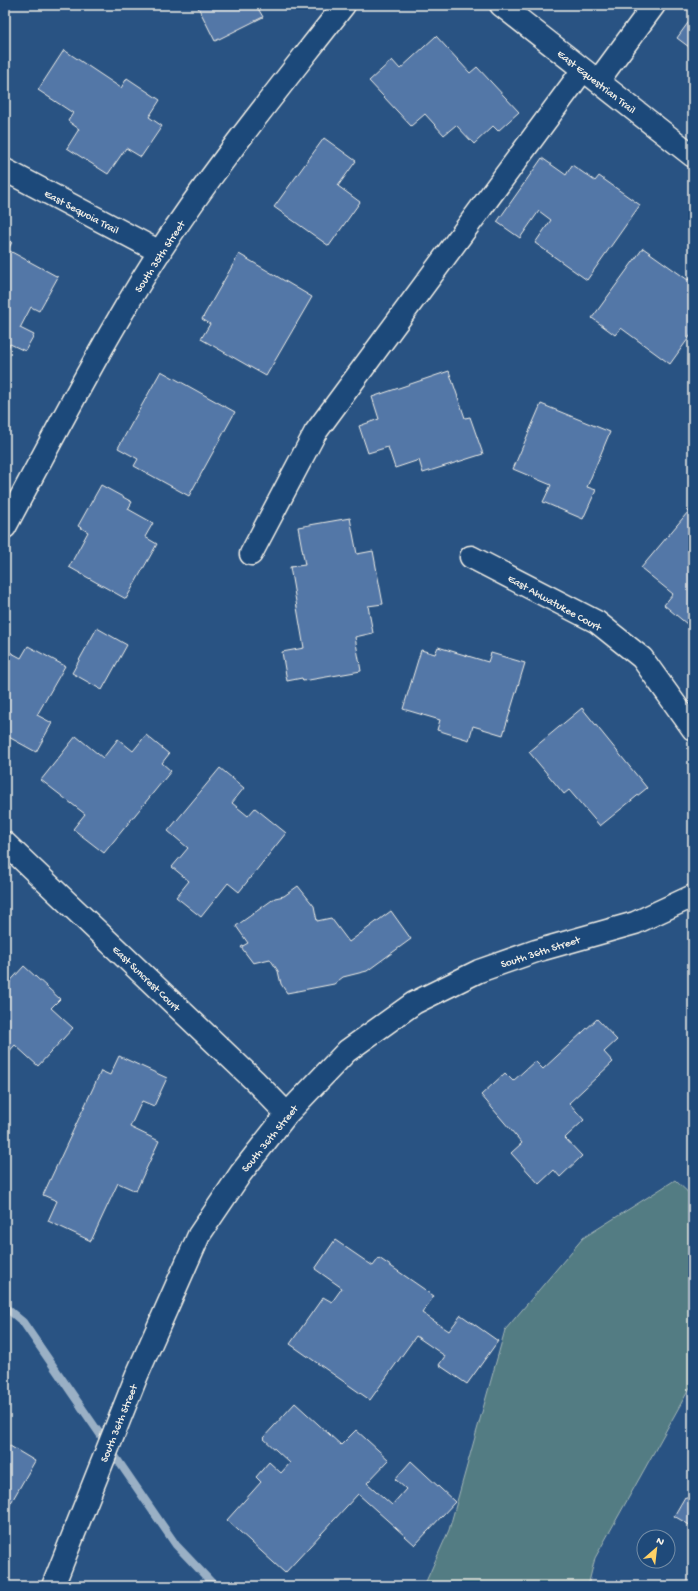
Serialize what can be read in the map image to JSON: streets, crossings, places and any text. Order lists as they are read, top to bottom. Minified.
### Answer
{"streets":{"street":["East Equestrian Trail","East Sequoia Trail","South 35th Street","East Ahwatukee Court","South 36th Street","East Suncrest Court"]},"crossings":[["East Sequoia Trail","South 35th Street"],["South 36th Street","East Suncrest Court"]],"north":"top right"}
